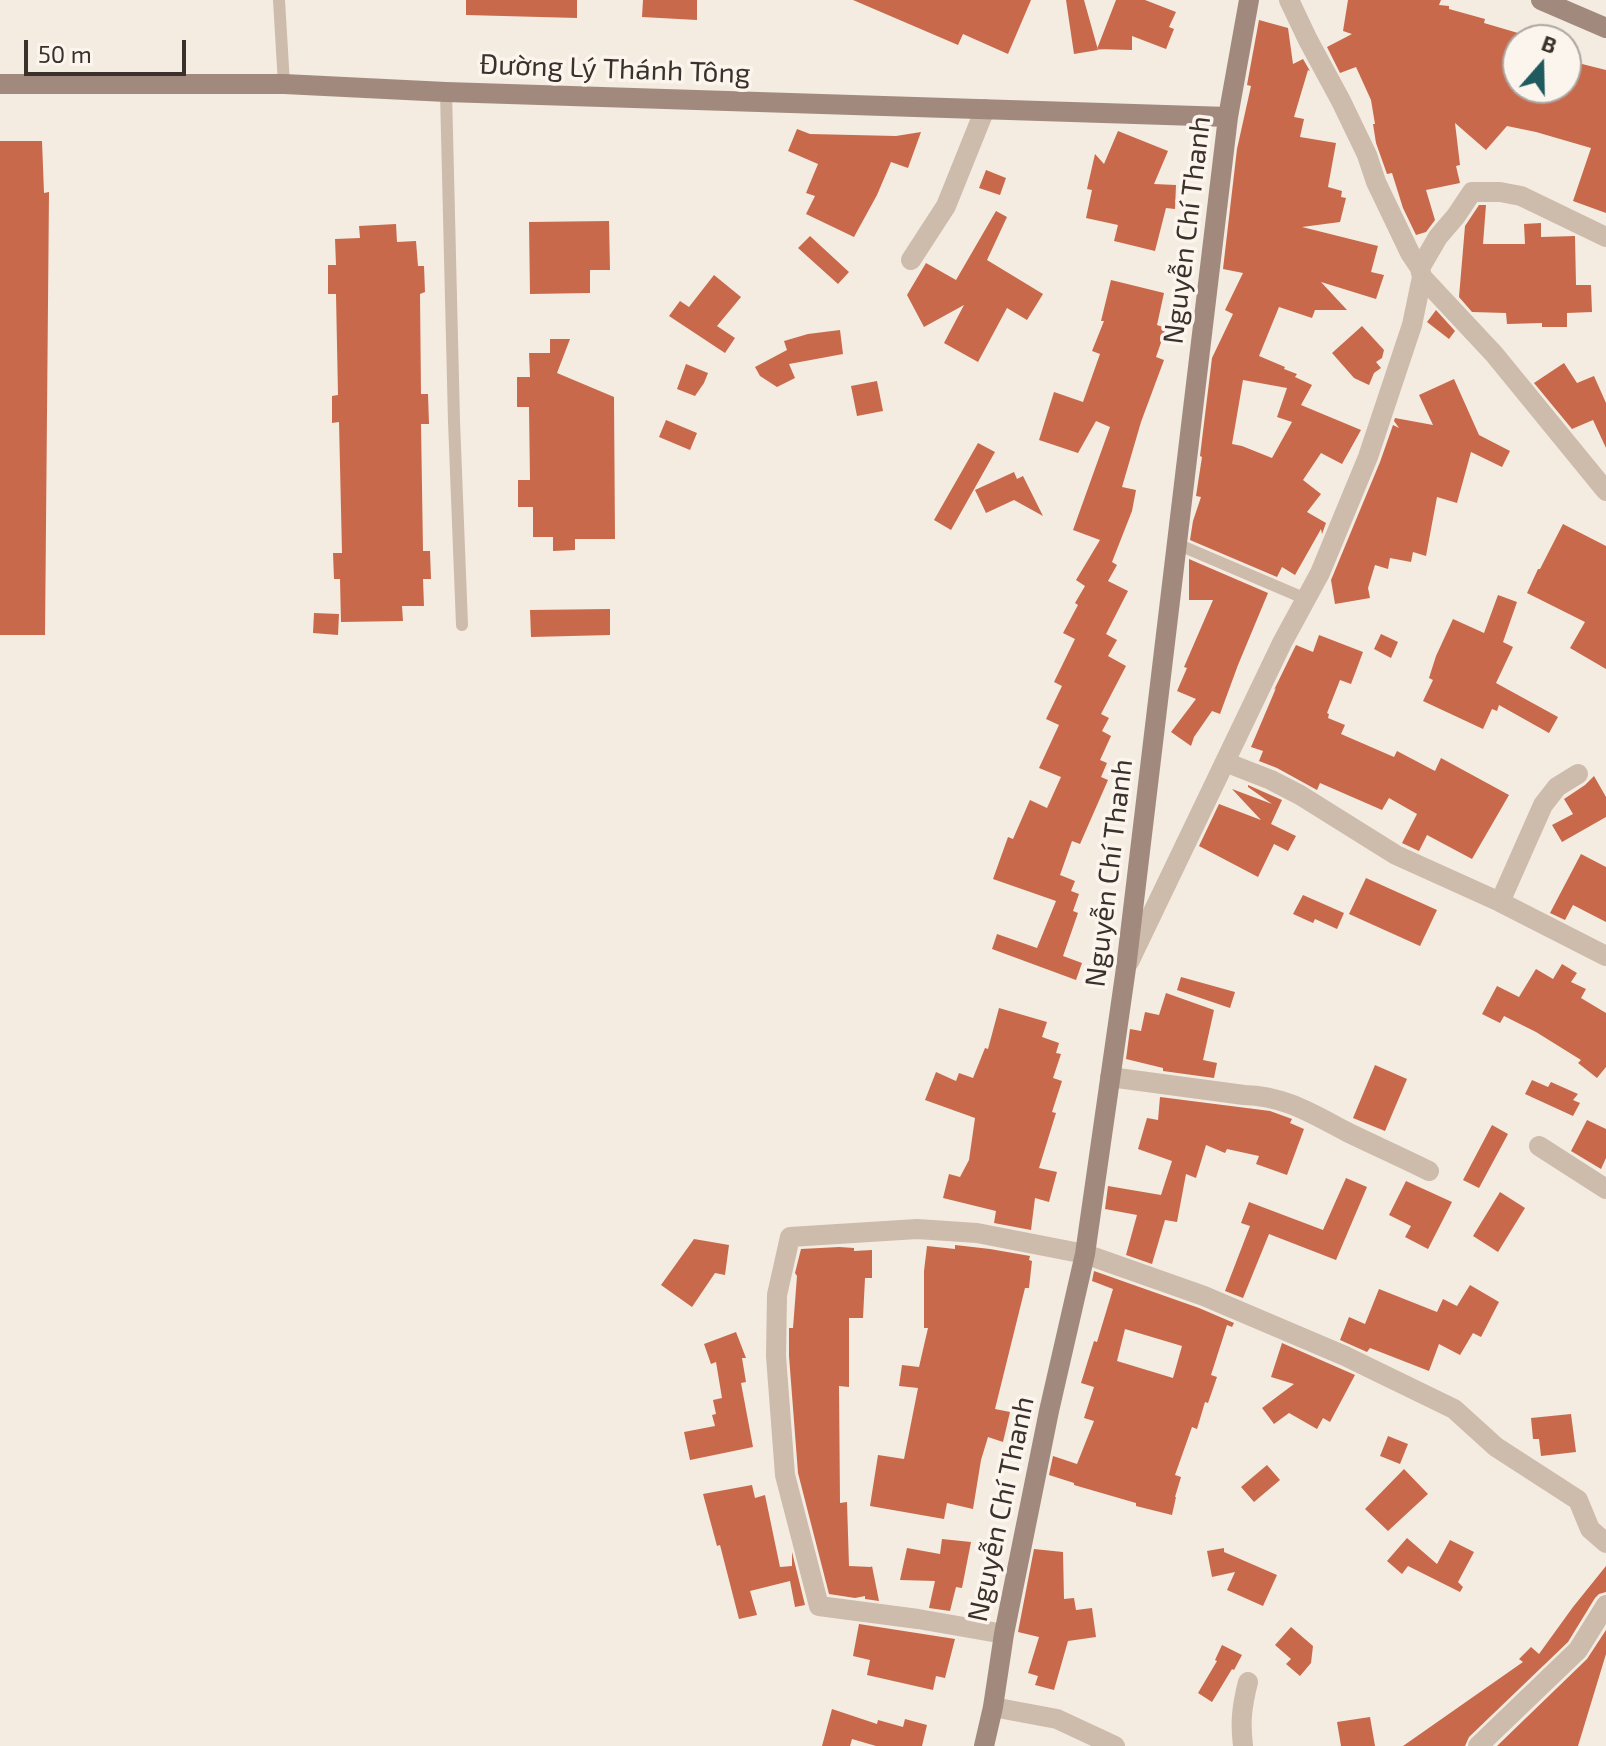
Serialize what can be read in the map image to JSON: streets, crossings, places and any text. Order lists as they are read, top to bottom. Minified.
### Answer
{"streets":{"main road":["Đường Lý Thánh Tông","Nguyễn Chí Thanh"]},"crossings":[["Đường Lý Thánh Tông","Nguyễn Chí Thanh"]],"scale_bar":"50 m","north":"top"}
